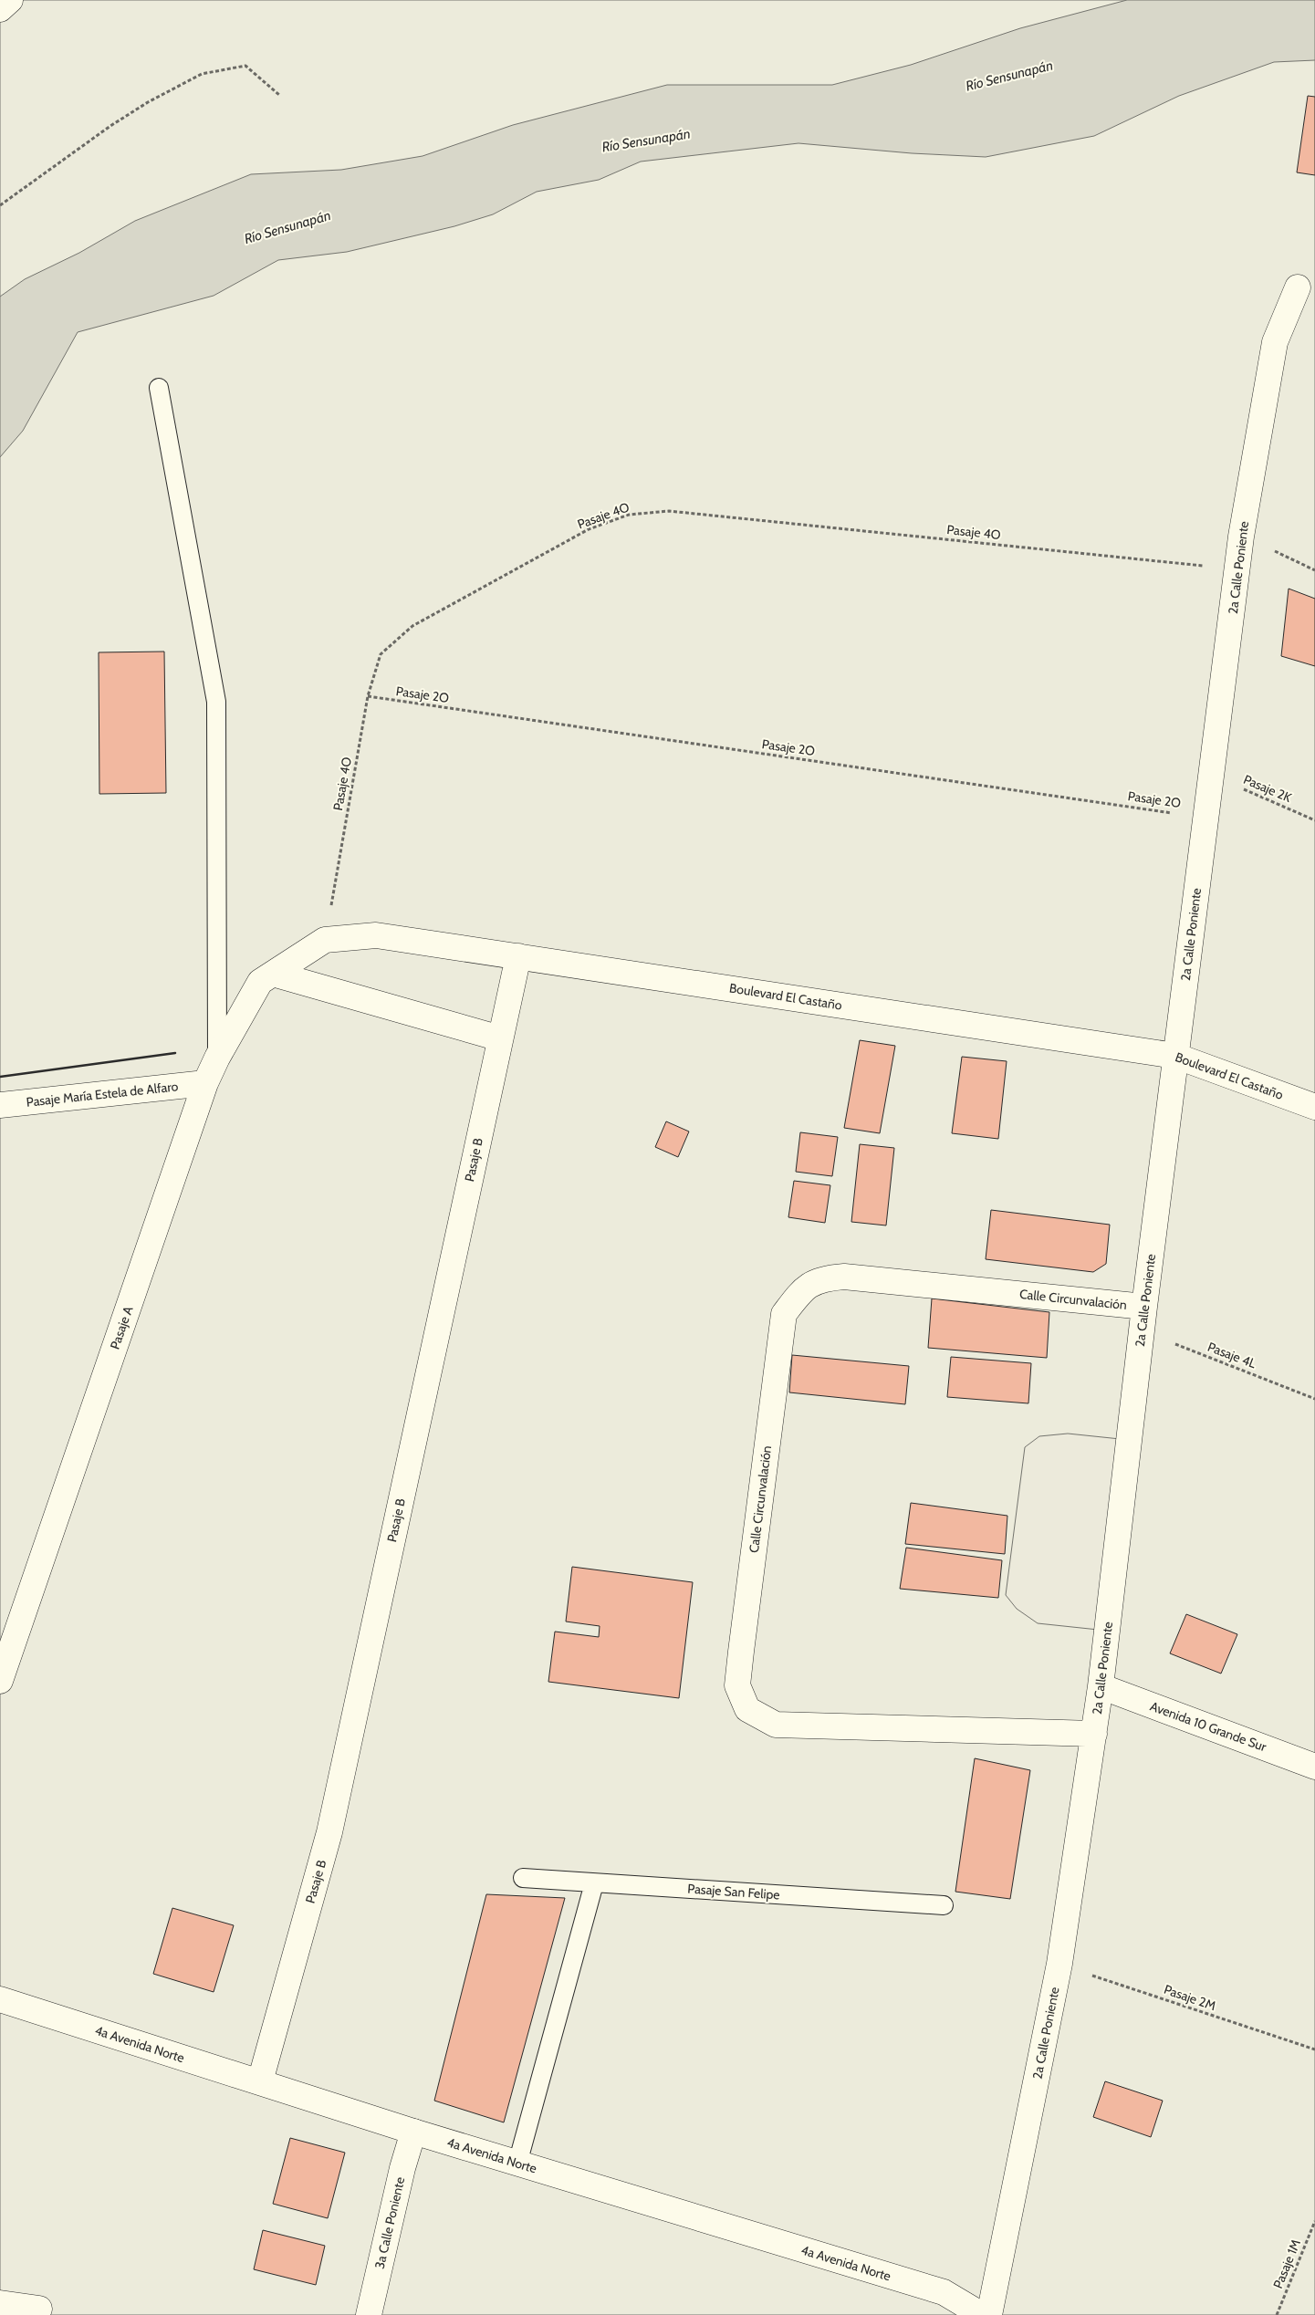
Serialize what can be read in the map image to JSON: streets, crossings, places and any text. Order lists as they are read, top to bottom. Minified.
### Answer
{"streets":{"street":["2a Calle Poniente","Boulevard El Castaño","Pasaje María Estela de Alfaro","Pasaje B","Calle Circunvalación","Pasaje A","Avenida 10 Grande Sur","4a Avenida Norte","3a Calle Poniente"],"lane":["Pasaje San Felipe"],"path":["Pasaje 4O","Pasaje 2O","Pasaje 2K","Pasaje 4L","Pasaje 2M","Pasaje 1M"]},"crossings":[["Pasaje 4O","2a Calle Poniente"],["Pasaje 4O","Pasaje 2O"],["Pasaje 4O","Boulevard El Castaño"],["2a Calle Poniente","Pasaje 2O"],["2a Calle Poniente","Pasaje 2K"],["2a Calle Poniente","Boulevard El Castaño"],["2a Calle Poniente","Calle Circunvalación"],["2a Calle Poniente","Pasaje 4L"],["2a Calle Poniente","Avenida 10 Grande Sur"],["2a Calle Poniente","Pasaje 2M"],["Boulevard El Castaño","Pasaje B"],["Boulevard El Castaño","Pasaje A"],["Pasaje María Estela de Alfaro","Pasaje A"],["Pasaje B","4a Avenida Norte"],["4a Avenida Norte","3a Calle Poniente"]],"water":["Río Sensunapán"]}
